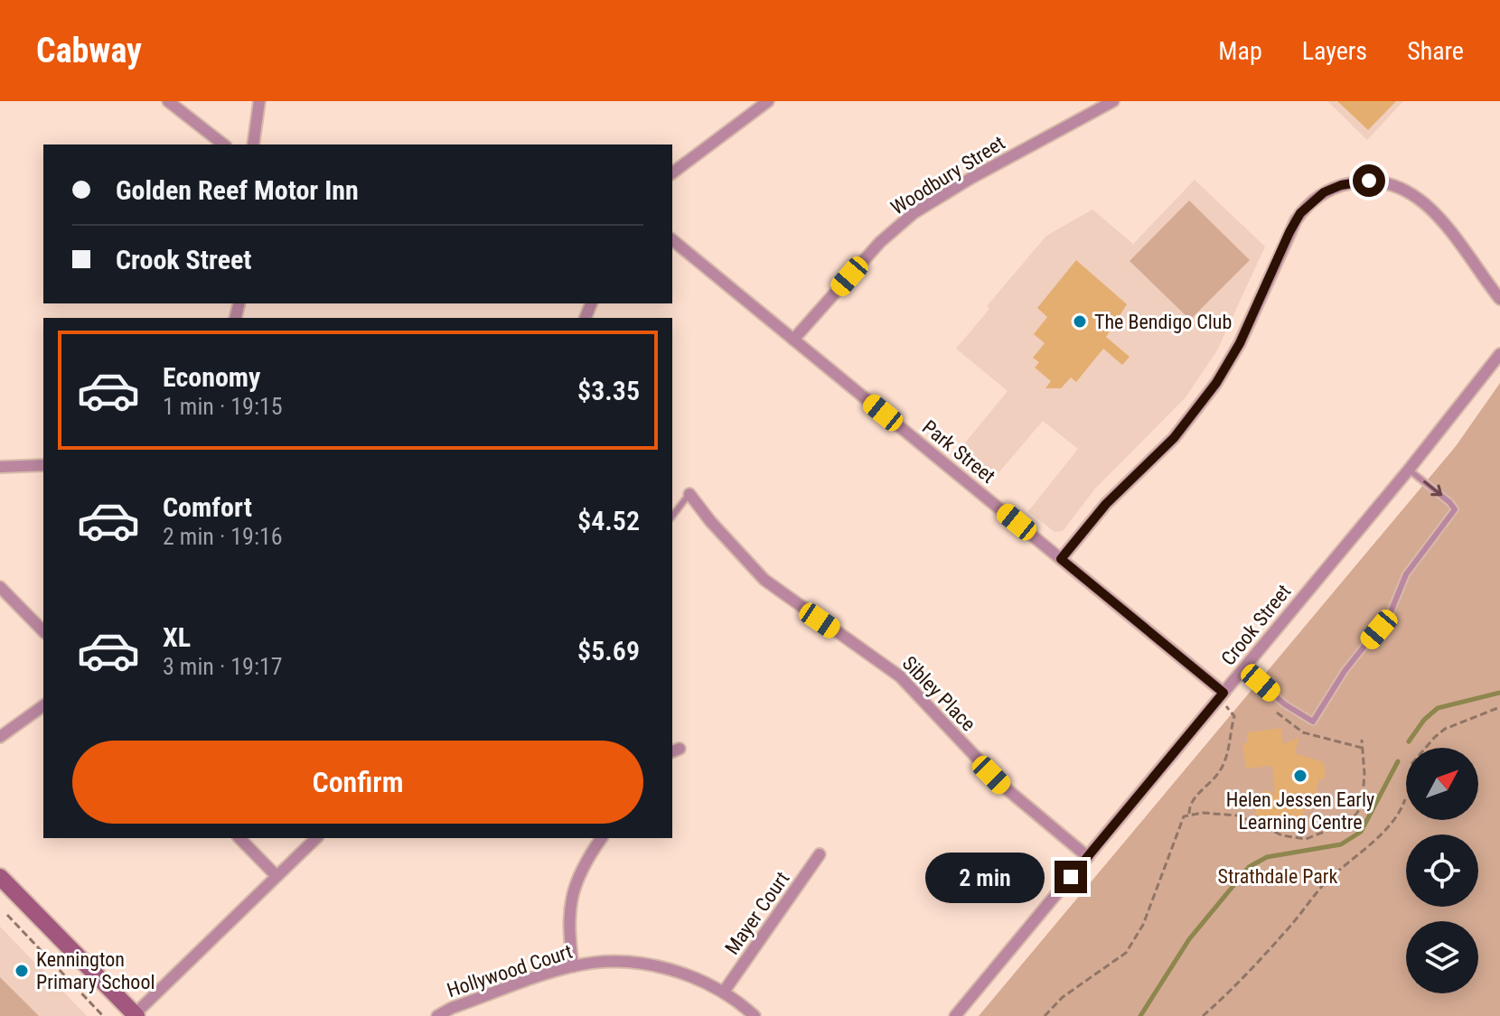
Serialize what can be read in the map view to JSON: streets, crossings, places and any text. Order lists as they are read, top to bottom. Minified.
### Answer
{"streets":{"street":["Woodbury Street","Park Street","Crook Street","Sibley Place","Mayer Court","Hollywood Court"]},"crossings":[["Woodbury Street","Park Street"],["Park Street","Crook Street"],["Crook Street","Sibley Place"],["Mayer Court","Hollywood Court"]],"parks":["Strathdale Park"],"places":["The Bendigo Club","Helen Jessen Early Learning Centre","Kennington Primary School"],"north":"top right","page":{"header":"Cabway","nav":["Map","Layers","Share"],"banner":["Golden Reef Motor Inn","Crook Street"],"list":[{"name":"Economy","note":"1 min · 19:15","value":"$3.35"},{"name":"Comfort","note":"2 min · 19:16","value":"$4.52"},{"name":"XL","note":"3 min · 19:17","value":"$5.69"}],"buttons":"Confirm","bubble":"2 min"}}
